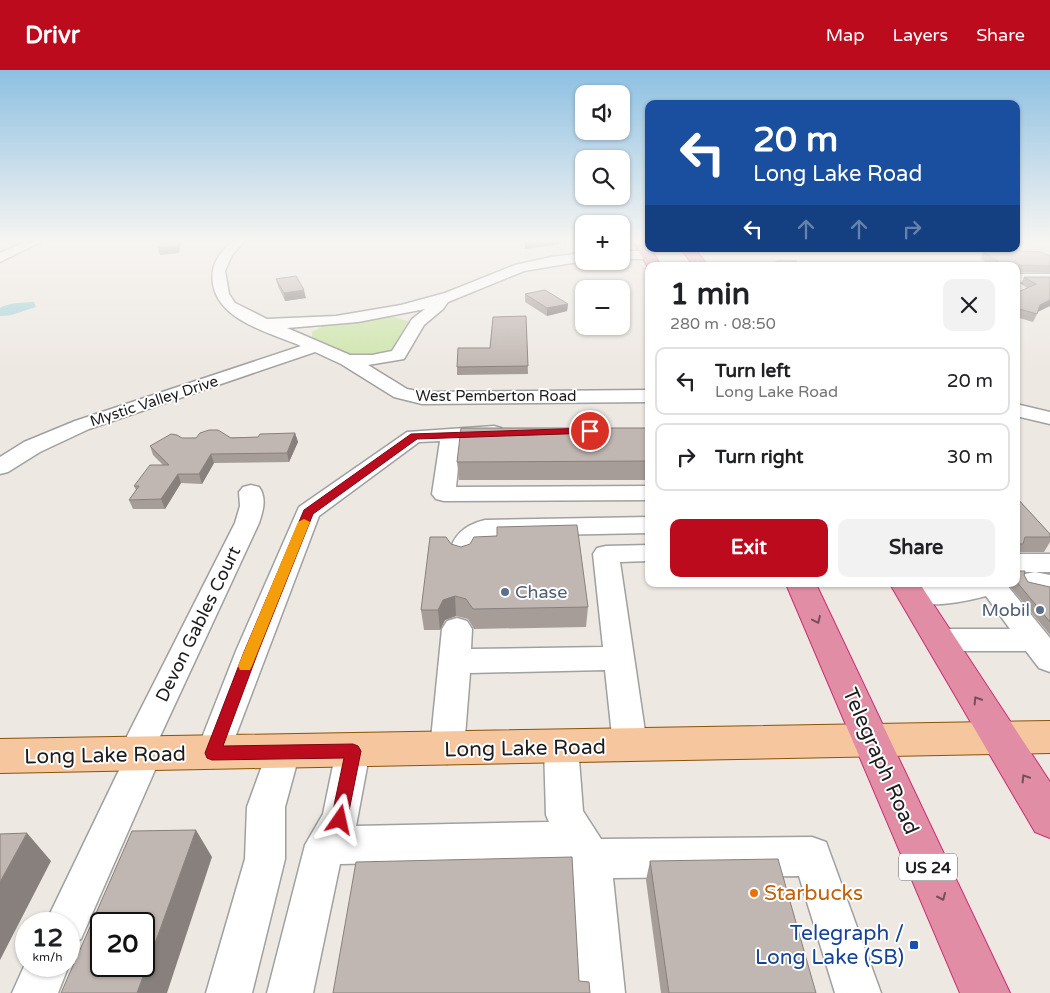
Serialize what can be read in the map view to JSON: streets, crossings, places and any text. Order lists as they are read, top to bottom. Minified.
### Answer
{"streets":{"highway":["Telegraph Road","US 24"],"main road":["Long Lake Road"],"street":["West Pemberton Road","Mystic Valley Drive","Devon Gables Court"]},"crossings":[["West Pemberton Road","Mystic Valley Drive"],["Devon Gables Court","Long Lake Road"],["Long Lake Road","Telegraph Road"]],"places":{"other":["Chase","Mobil","Starbucks"],"transit":["Telegraph / Long Lake (SB)"]},"page":{"header":"Drivr","nav":["Map","Layers","Share"],"map_buttons":["+","−"],"turn":["20 m","Long Lake Road"],"heading":["1 min","280 m · 08:50"],"list":[{"name":"Turn left","note":"Long Lake Road","value":"20 m"},{"name":"Turn right","value":"30 m"}],"buttons":["Exit","Share"],"speed":"12 km/h","limit":"20"}}
